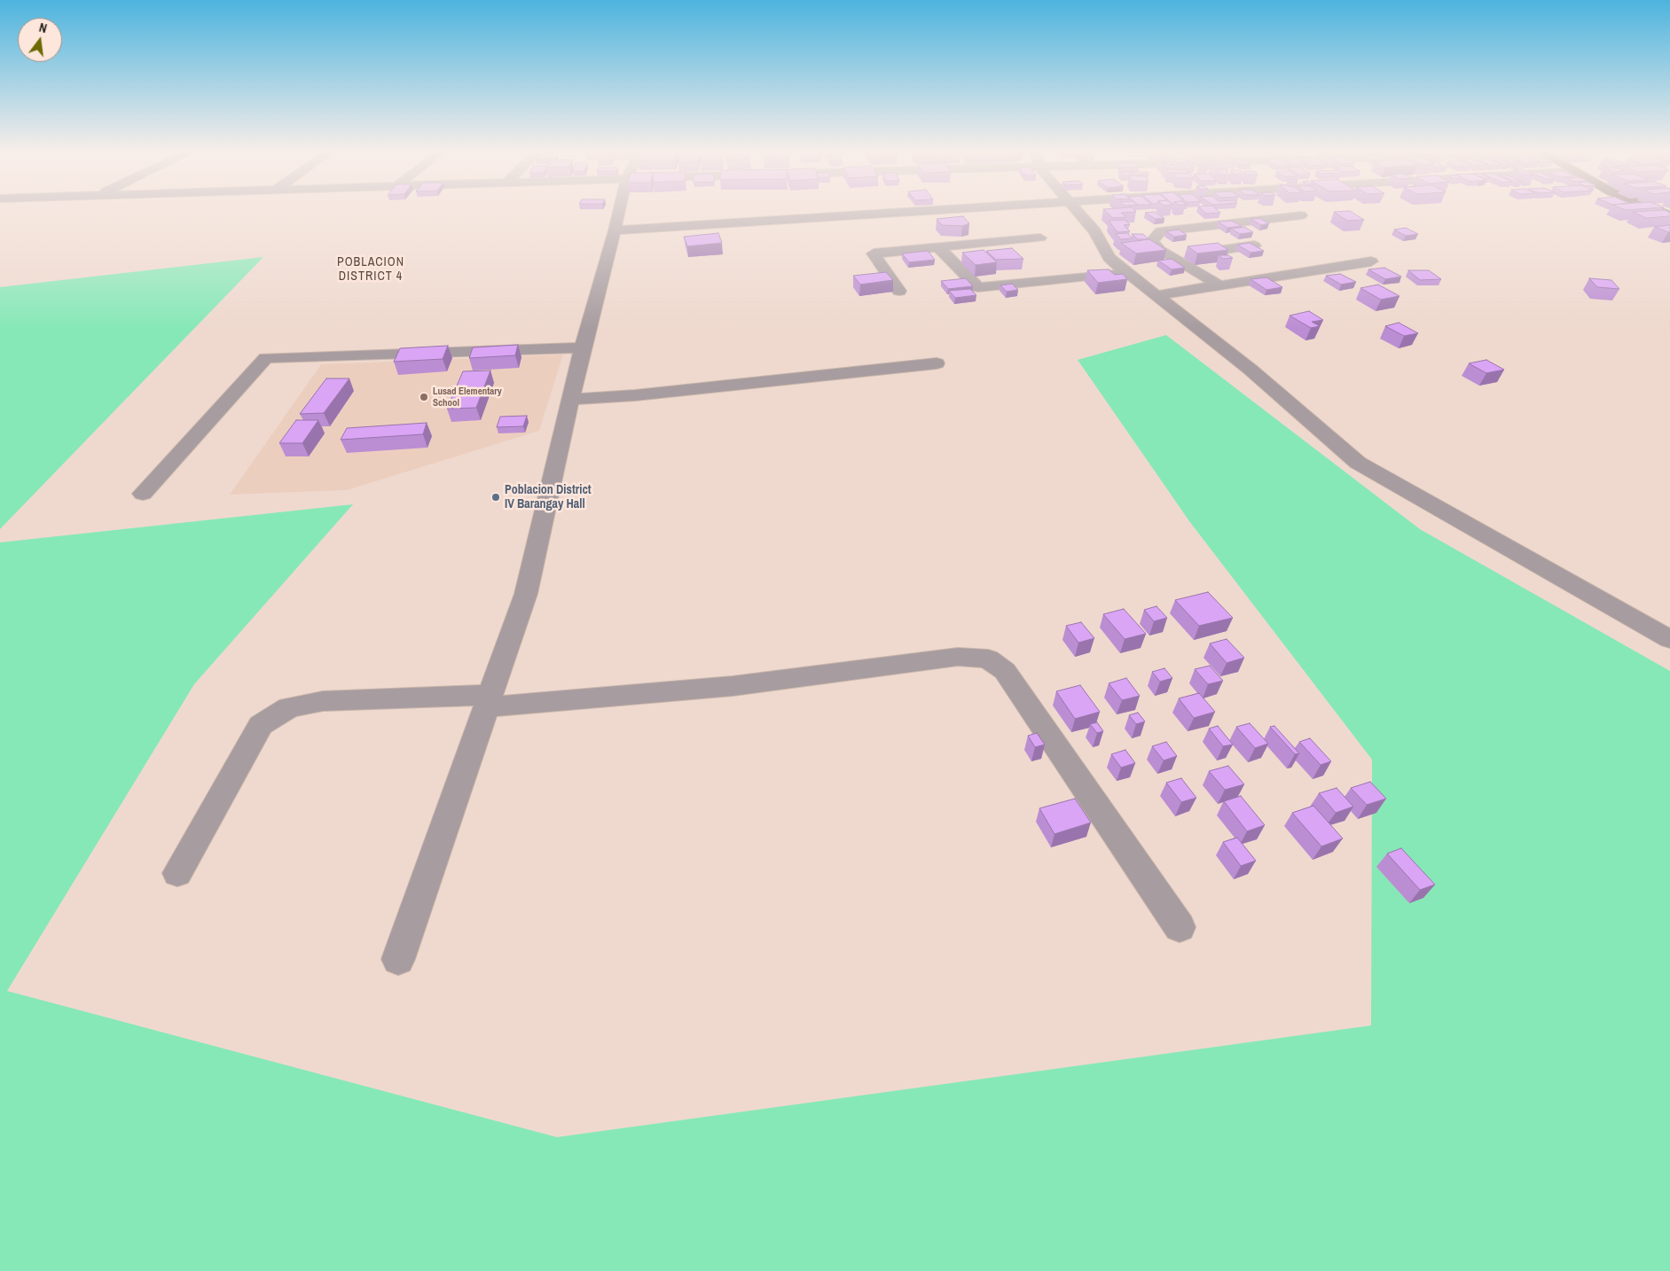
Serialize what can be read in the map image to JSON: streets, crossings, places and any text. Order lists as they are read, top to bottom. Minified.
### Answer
{"districts":["POBLACION DISTRICT 4"],"places":["Lusad Elementary School","Poblacion District IV Barangay Hall"],"north":"top"}
